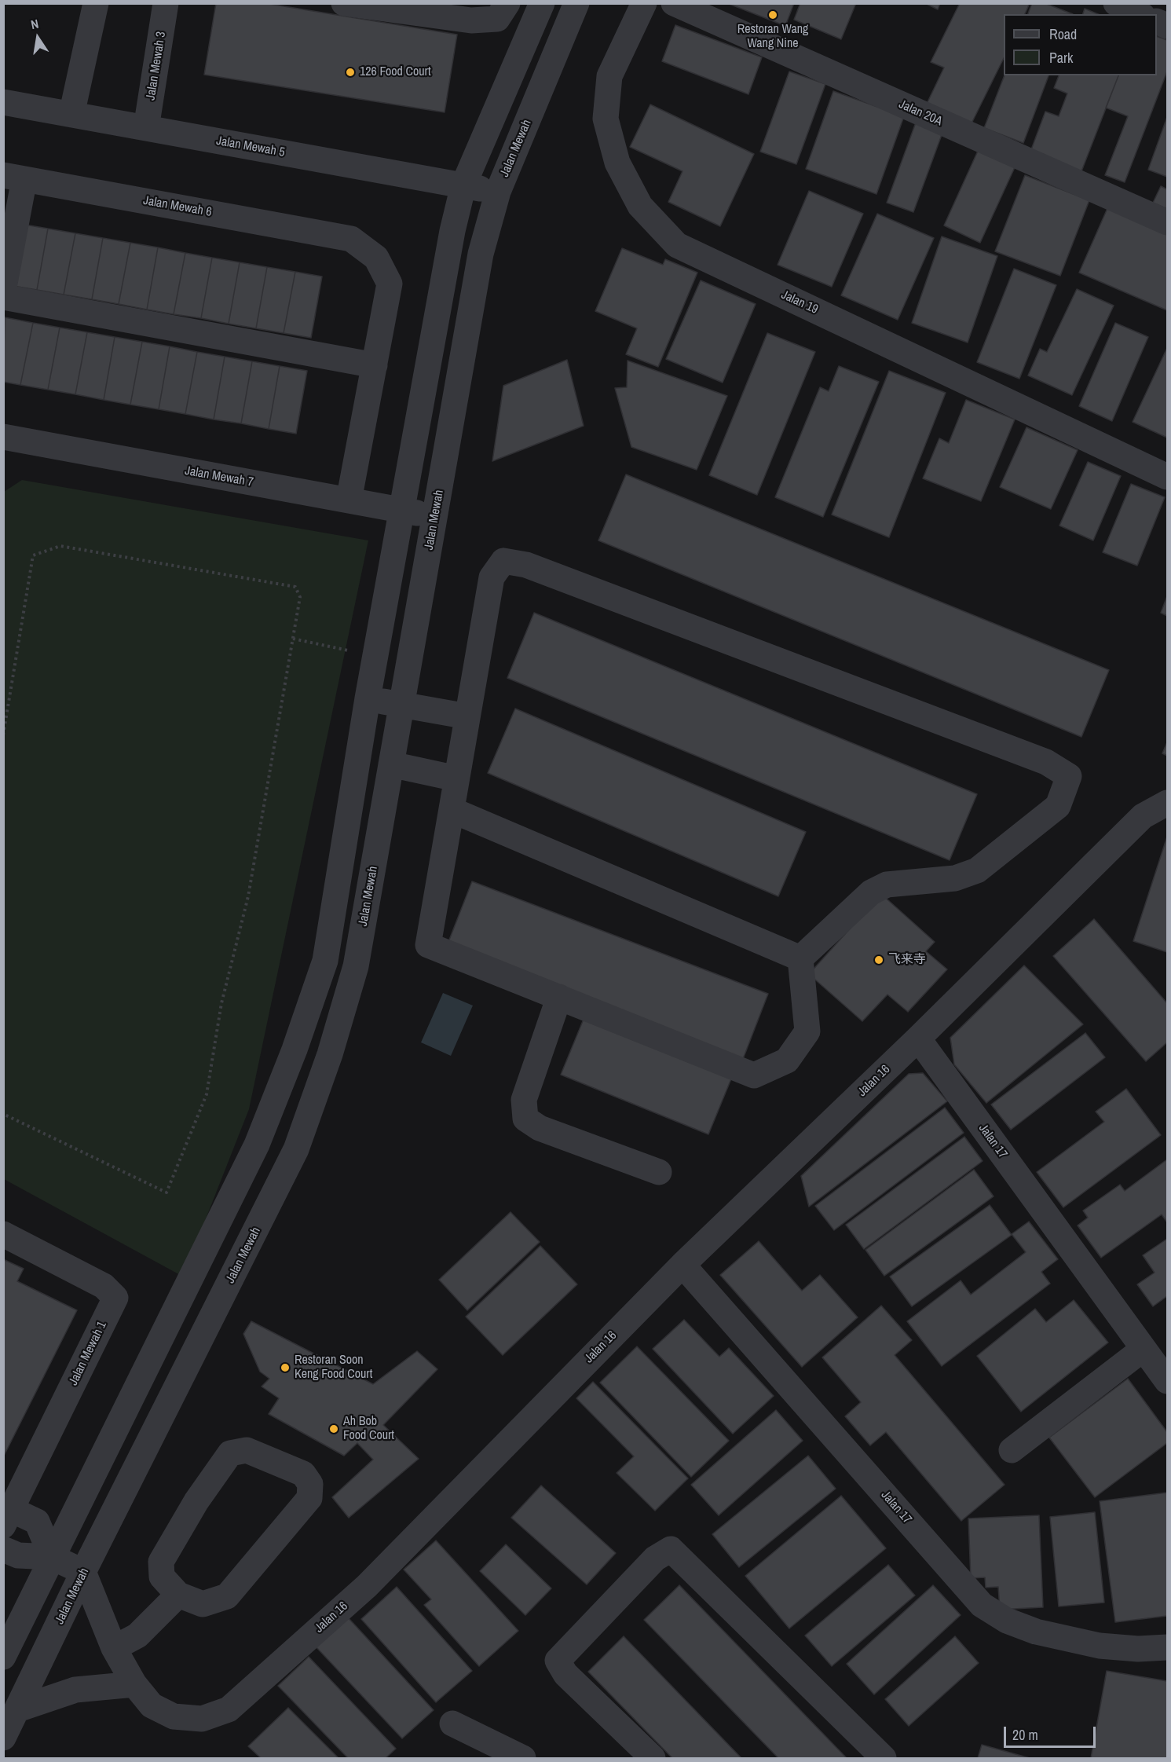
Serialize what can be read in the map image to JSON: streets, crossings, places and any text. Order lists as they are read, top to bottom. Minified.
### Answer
{"streets":{"street":["Jalan Mewah 3","Jalan 20A","Jalan Mewah 5","Jalan Mewah","Jalan Mewah 6","Jalan 19","Jalan Mewah 7","Jalan 16","Jalan 17","Jalan Mewah 1"]},"crossings":[["Jalan Mewah 3","Jalan Mewah 5"],["Jalan Mewah 5","Jalan Mewah"],["Jalan Mewah","Jalan Mewah 7"],["Jalan Mewah","Jalan 16"],["Jalan 16","Jalan 17"]],"places":["Restoran Wang Wang Nine","126 Food Court","飞来寺","Restoran Soon Keng Food Court","Ah Bob Food Court"],"legend":["Road","Park"],"scale_bar":"20 m","north":"top"}
